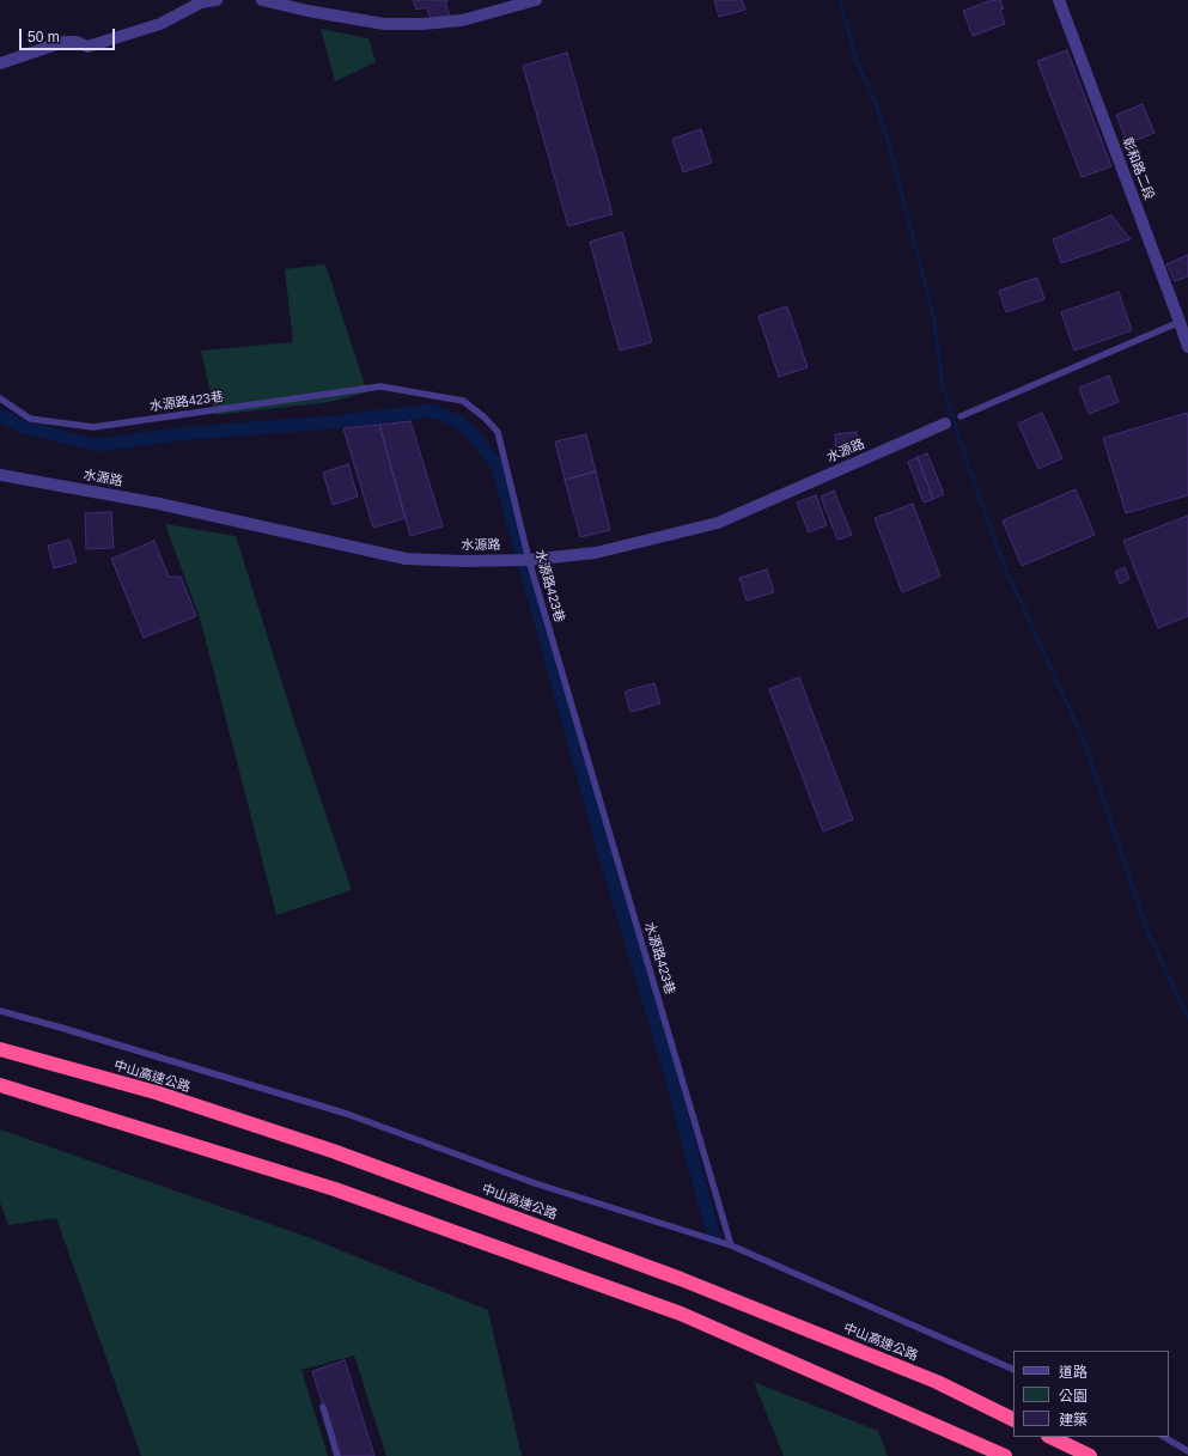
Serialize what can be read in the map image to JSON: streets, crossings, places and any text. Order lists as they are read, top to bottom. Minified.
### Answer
{"streets":{"highway":["中山高速公路"],"street":["彰和路二段","水源路"],"lane":["水源路423巷"]},"crossings":[["水源路423巷","水源路"]],"legend":["道路","公園","建築"],"scale_bar":"50 m"}
